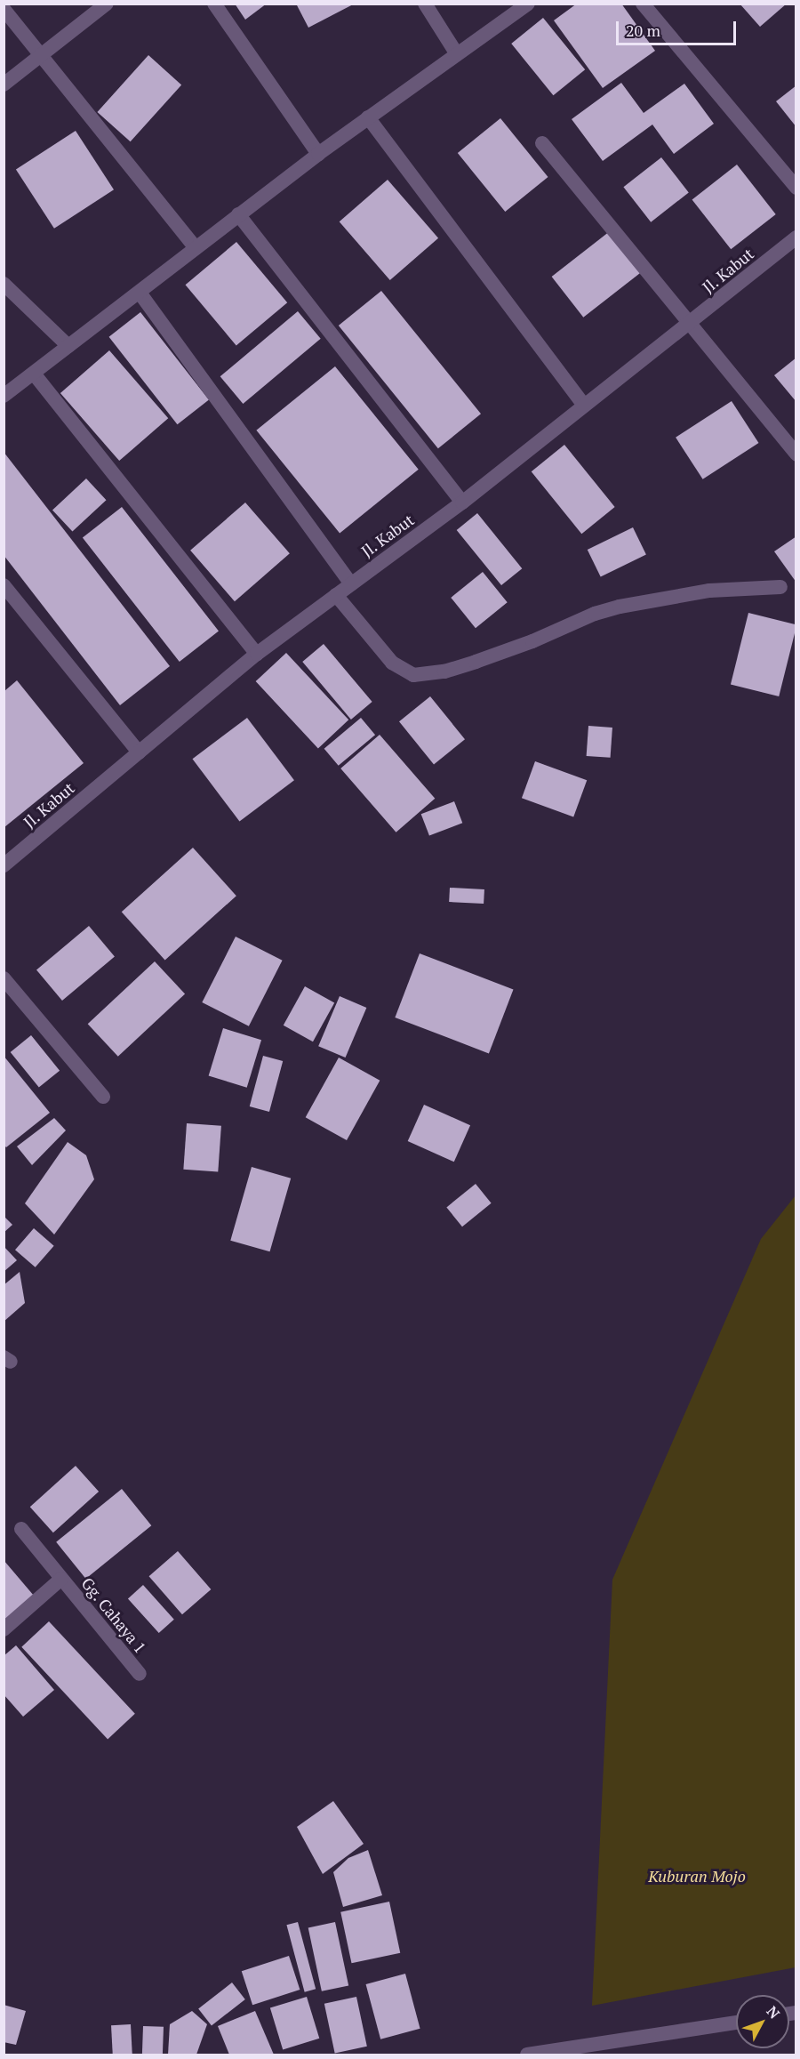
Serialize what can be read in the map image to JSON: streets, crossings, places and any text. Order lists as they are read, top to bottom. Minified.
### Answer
{"streets":{"street":["Jl. Kabut","Gg. Cahaya 1"]},"parks":["Kuburan Mojo"],"scale_bar":"20 m","north":"top right"}
